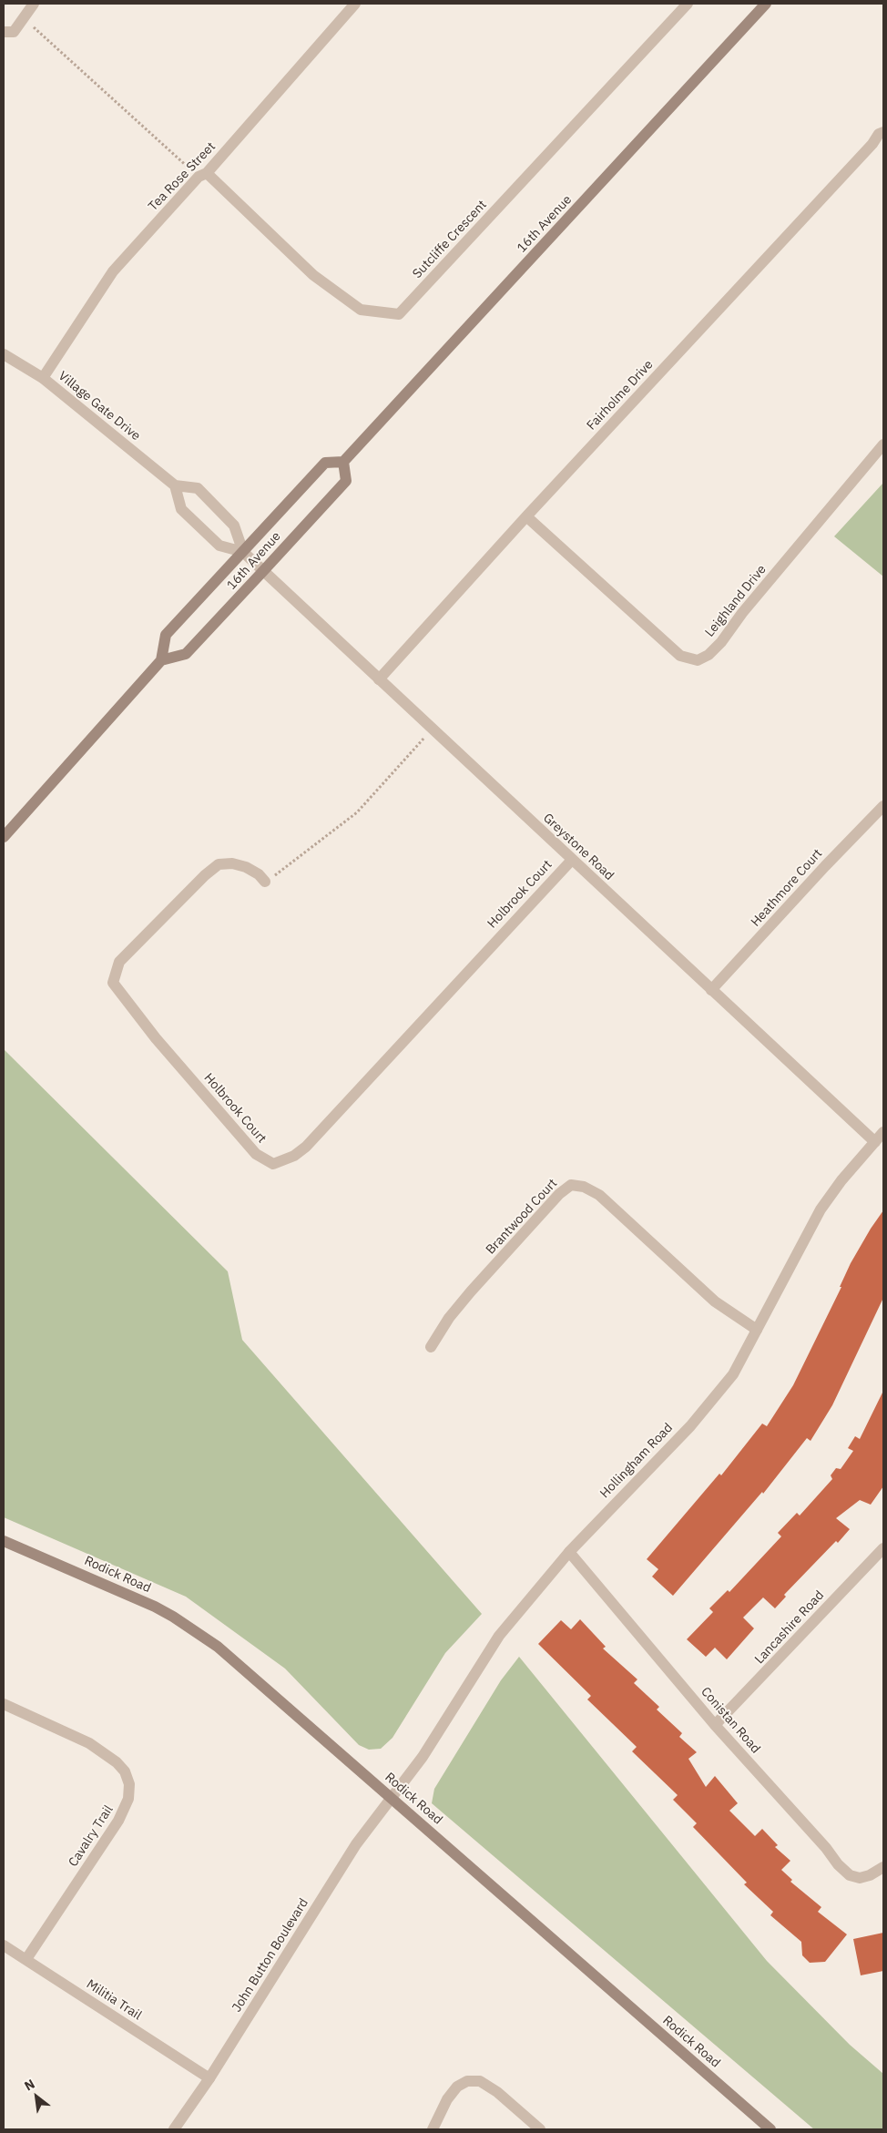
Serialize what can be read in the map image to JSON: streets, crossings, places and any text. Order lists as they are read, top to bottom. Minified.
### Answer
{"streets":{"main road":["16th Avenue","Rodick Road"],"street":["Tea Rose Street","Sutcliffe Crescent","Fairholme Drive","Village Gate Drive","Leighland Drive","Greystone Road","Heathmore Court","Holbrook Court","Brantwood Court","Hollingham Road","Lancashire Road","Conistan Road","Cavalry Trail","John Button Boulevard","Militia Trail"]},"crossings":[["Tea Rose Street","Sutcliffe Crescent"],["Tea Rose Street","Village Gate Drive"],["16th Avenue","Greystone Road"],["Fairholme Drive","Leighland Drive"],["Fairholme Drive","Greystone Road"],["Greystone Road","Heathmore Court"],["Greystone Road","Holbrook Court"],["Greystone Road","Hollingham Road"],["Brantwood Court","Hollingham Road"],["Hollingham Road","Rodick Road"],["Hollingham Road","Conistan Road"],["Hollingham Road","John Button Boulevard"],["Rodick Road","John Button Boulevard"],["Lancashire Road","Conistan Road"],["Cavalry Trail","Militia Trail"],["John Button Boulevard","Militia Trail"]],"north":"top left"}
